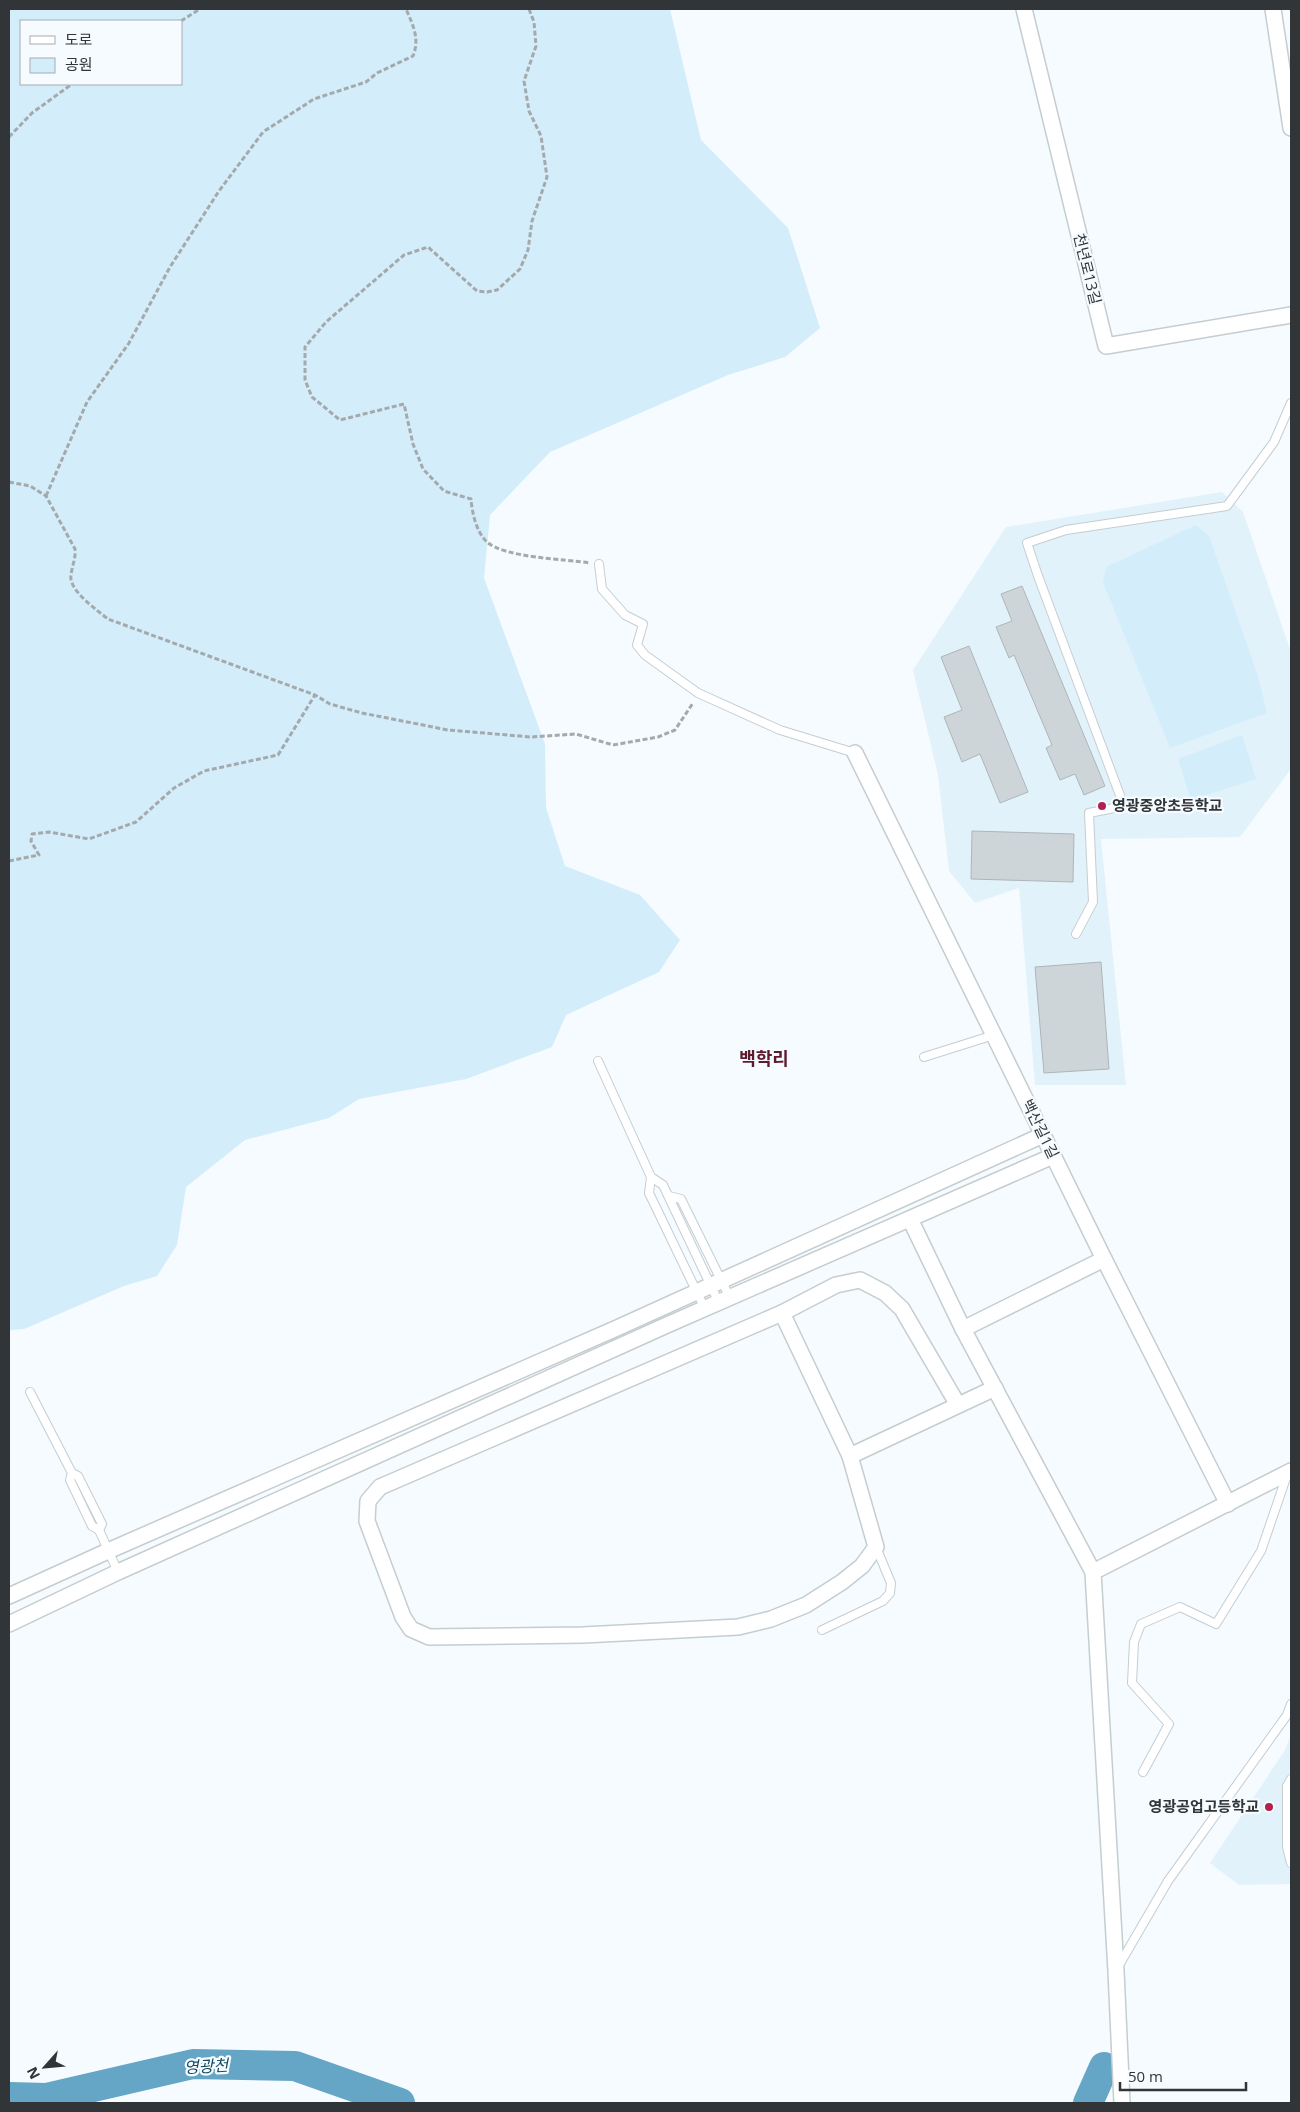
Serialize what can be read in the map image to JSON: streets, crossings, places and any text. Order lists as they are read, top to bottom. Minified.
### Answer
{"streets":{"street":["천년로13길","백산길1길"]},"districts":["백학리"],"water":["영광천"],"places":["영광중앙초등학교","영광공업고등학교"],"legend":["도로","공원"],"scale_bar":"50 m","north":"bottom left"}
